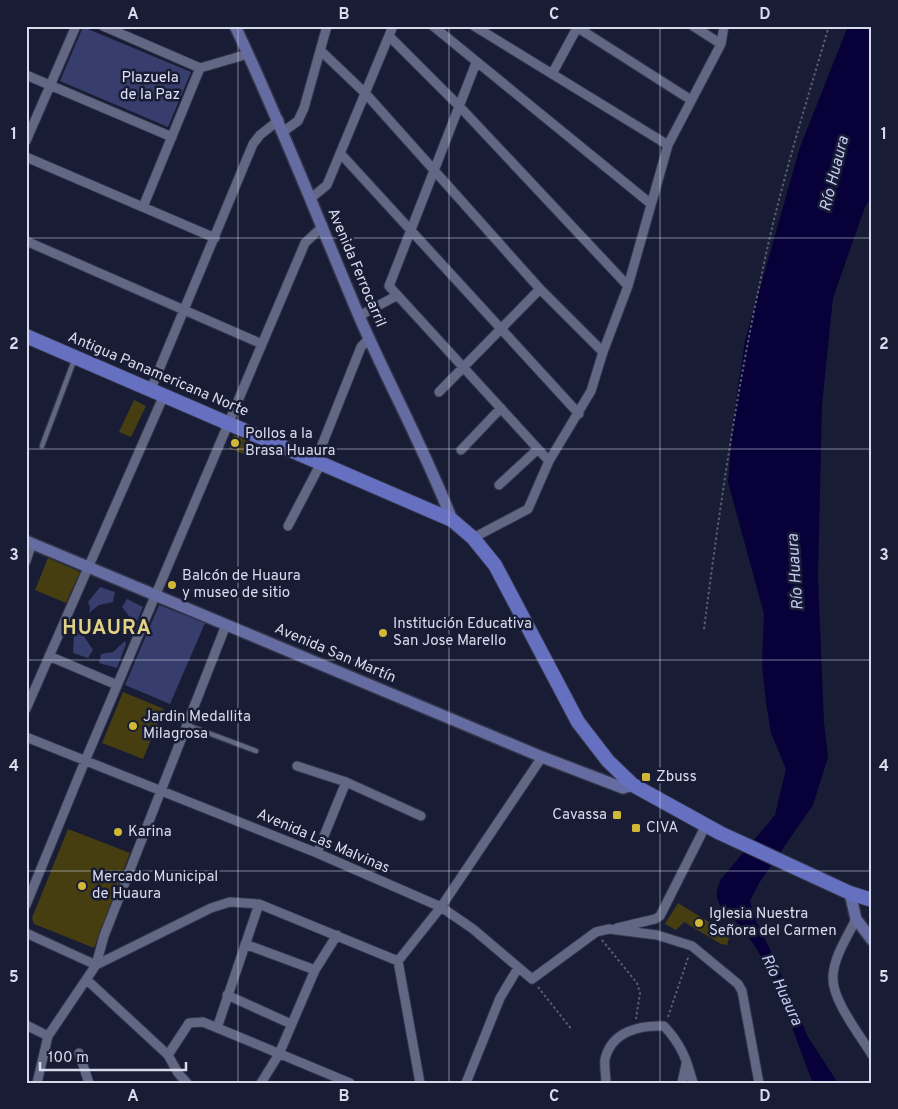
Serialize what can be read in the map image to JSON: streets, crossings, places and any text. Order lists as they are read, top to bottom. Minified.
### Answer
{"streets":{"main road":["Avenida Ferrocarril","Antigua Panamericana Norte","Avenida San Martín"],"street":["Avenida Las Malvinas"]},"crossings":[["Avenida Ferrocarril","Antigua Panamericana Norte"],["Antigua Panamericana Norte","Avenida San Martín"]],"districts":["HUAURA"],"water":["Río Huaura"],"parks":["Plazuela de la Paz"],"places":{"other":["Pollos a la Brasa Huaura","Balcón de Huaura y museo de sitio","Institución Educativa San Jose Marello","Jardin Medallita Milagrosa","Karina","Mercado Municipal de Huaura","Iglesia Nuestra Señora del Carmen"],"transit":["Zbuss","Cavassa","CIVA"]},"scale_bar":"100 m","grid":{"columns":["A","B","C","D"],"rows":["1","2","3","4","5"]}}
